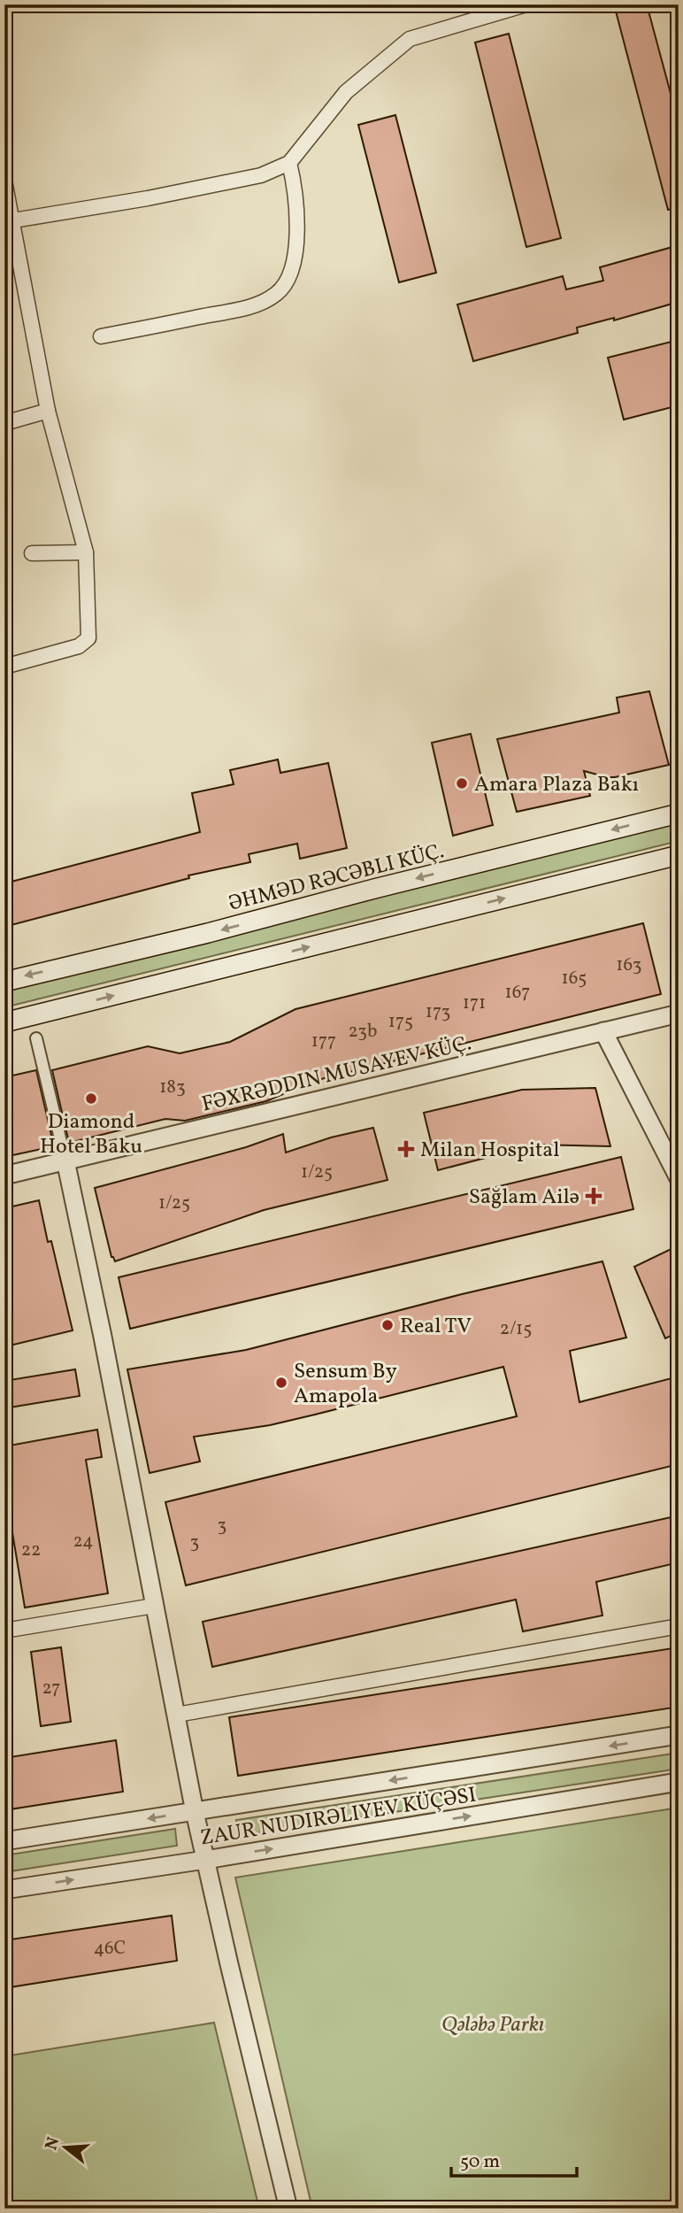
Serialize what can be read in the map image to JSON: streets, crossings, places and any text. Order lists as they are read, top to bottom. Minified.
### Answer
{"streets":{"main road":["ƏHMƏD RƏCƏBLI KÜÇ."],"street":["FƏXRƏDDIN MUSAYEV KÜÇ.","ZAUR NUDIRƏLIYEV KÜÇƏSI"]},"parks":["Qələbə Parkı"],"places":{"other":["Amara Plaza Bakı","Diamond Hotel Baku","Real TV","Sensum By Amapola"],"health":["Milan Hospital","Sağlam Ailə"]},"house_numbers":["163","165","167","171","173","175","23b","177","183","1/25","1/25","2/15","3","24","3","22","27","46C"],"scale_bar":"50 m","north":"left"}
